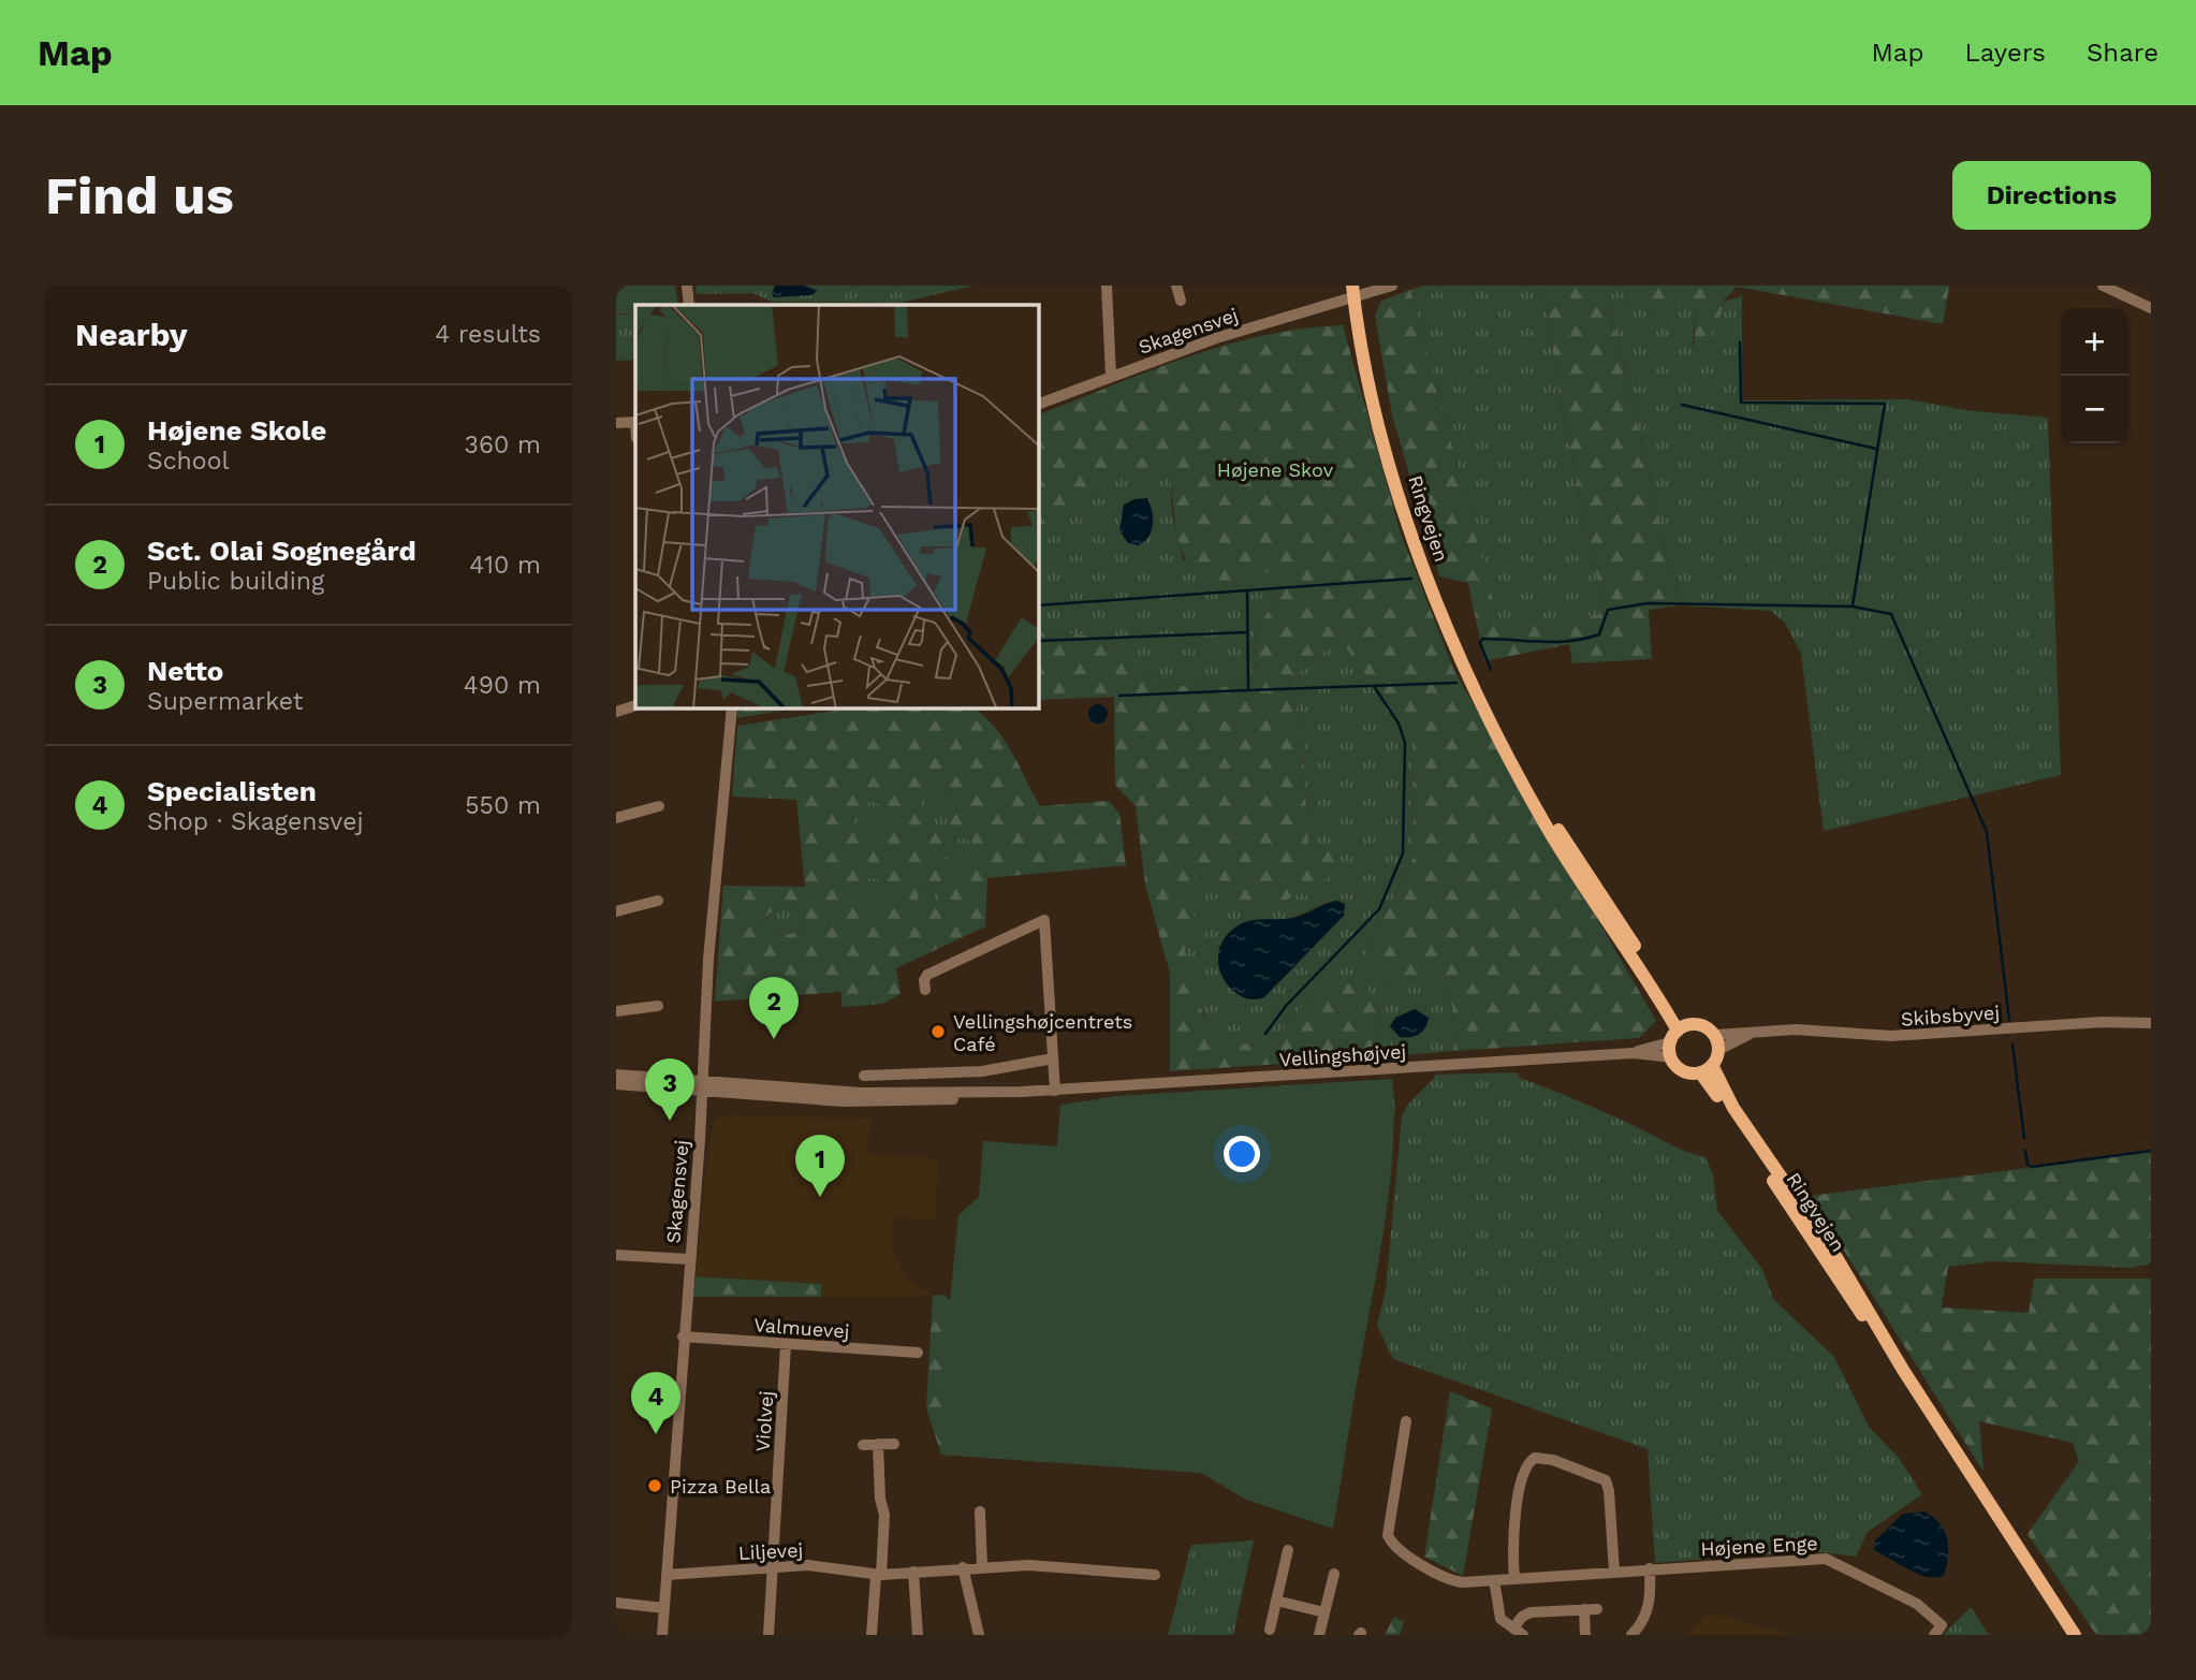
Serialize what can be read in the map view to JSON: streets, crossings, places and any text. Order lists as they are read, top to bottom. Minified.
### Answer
{"streets":{"main road":["Ringvejen"],"street":["Skagensvej","Skibsbyvej","Vellingshøjvej","Valmuevej","Violvej","Højene Enge","Liljevej"]},"crossings":[["Skagensvej","Ringvejen"],["Skagensvej","Vellingshøjvej"],["Skagensvej","Valmuevej"],["Skagensvej","Liljevej"],["Ringvejen","Skibsbyvej"],["Ringvejen","Vellingshøjvej"],["Skibsbyvej","Vellingshøjvej"],["Valmuevej","Violvej"],["Violvej","Liljevej"]],"parks":["Højene Skov"],"places":["Vellingshøjcentrets Café","Pizza Bella"],"page":{"header":"Map","nav":["Map","Layers","Share"],"buttons":"Directions","title":"Find us","heading":["Nearby","4 results"],"map_buttons":["+","−"],"list":[{"mark":"1","name":"Højene Skole","note":"School","value":"360 m"},{"mark":"2","name":"Sct. Olai Sognegård","note":"Public building","value":"410 m"},{"mark":"3","name":"Netto","note":"Supermarket","value":"490 m"},{"mark":"4","name":"Specialisten","note":"Shop · Skagensvej","value":"550 m"}],"pins":["2","3","1","4"]}}
